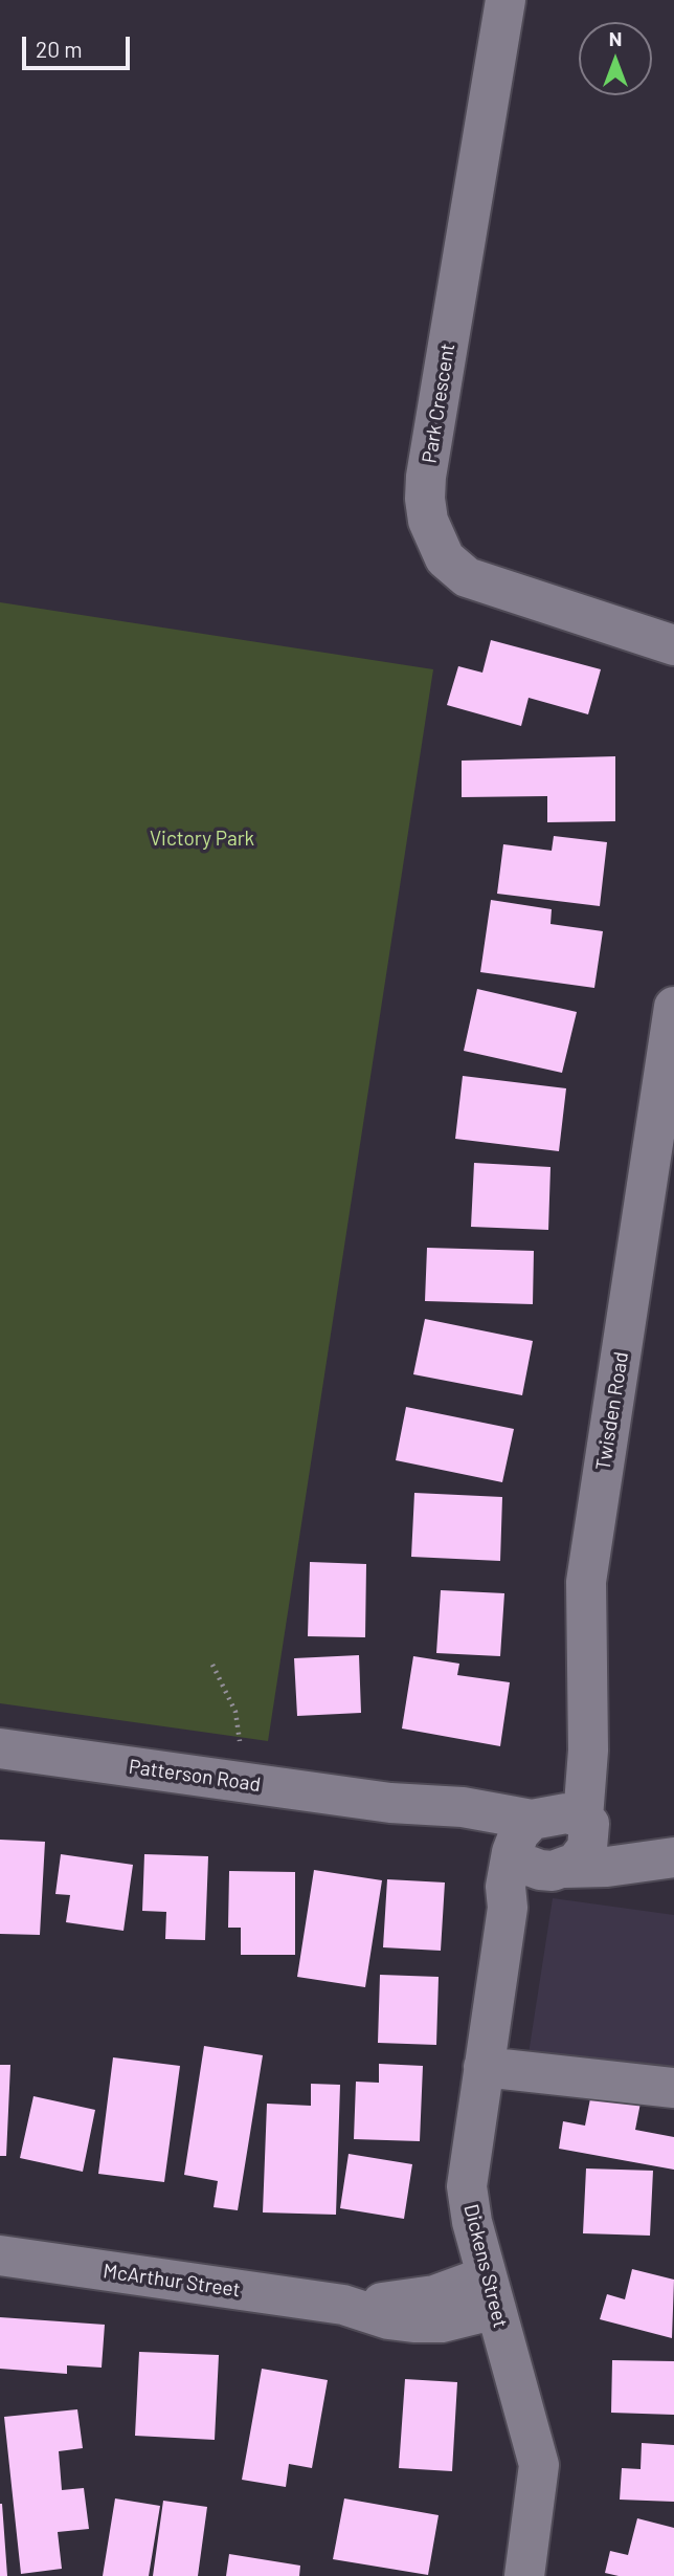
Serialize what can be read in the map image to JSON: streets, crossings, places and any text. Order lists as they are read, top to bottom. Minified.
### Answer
{"streets":{"street":["Park Crescent","Twisden Road","Patterson Road","Dickens Street","McArthur Street"]},"crossings":[["Twisden Road","Patterson Road"],["Twisden Road","Dickens Street"],["Patterson Road","Dickens Street"],["Dickens Street","McArthur Street"]],"parks":["Victory Park"],"scale_bar":"20 m","north":"top"}
